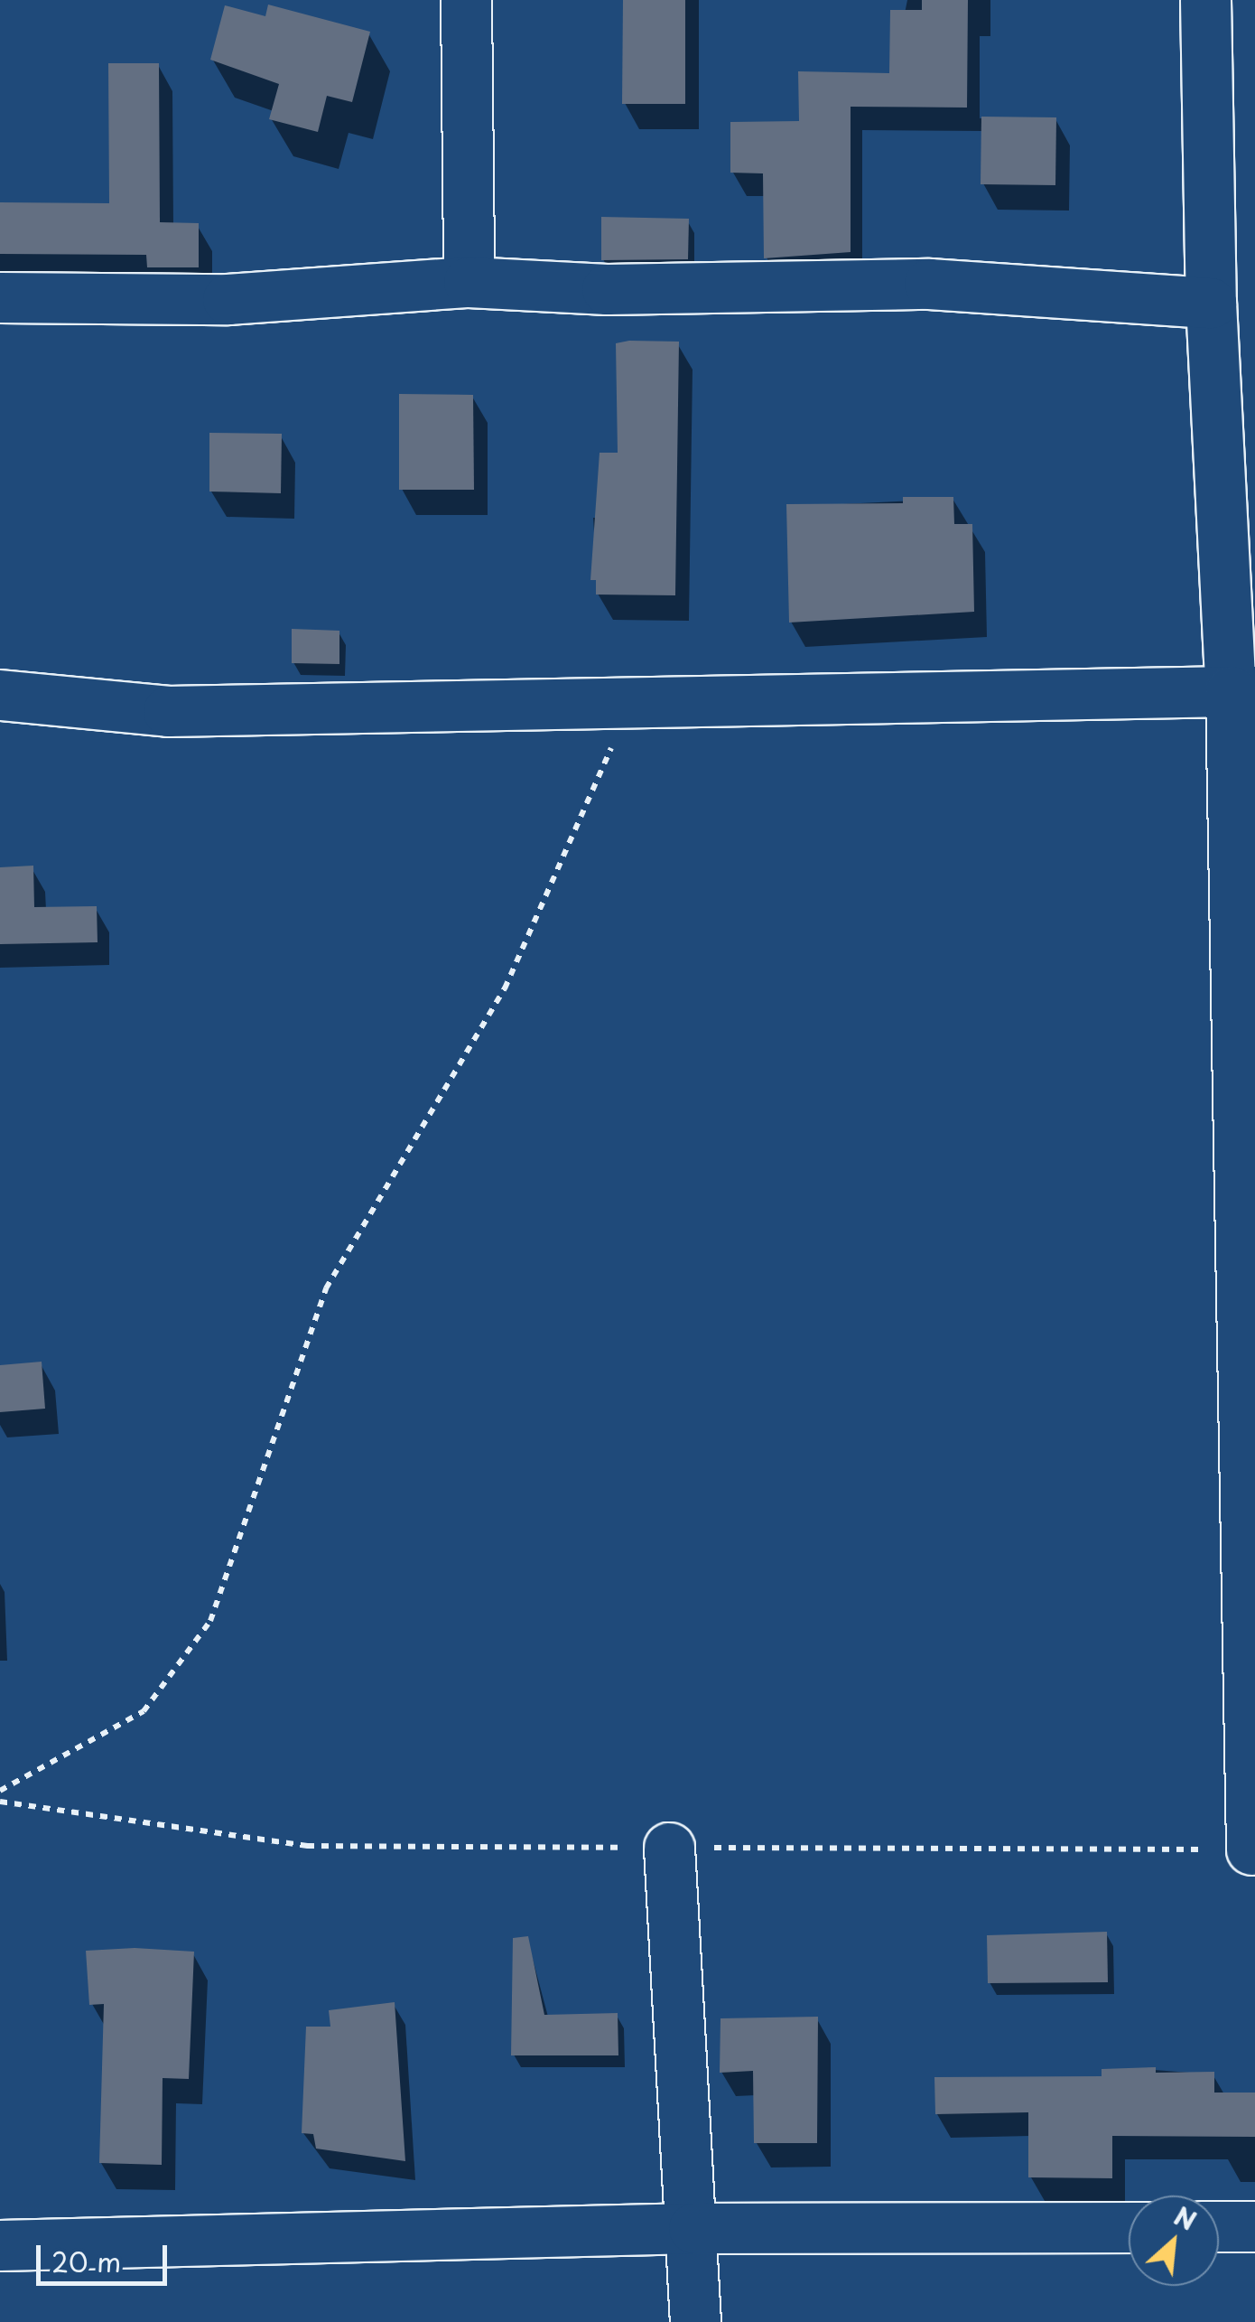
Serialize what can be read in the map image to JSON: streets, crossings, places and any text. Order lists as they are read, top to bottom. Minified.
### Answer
{"scale_bar":"20 m","north":"top right"}
